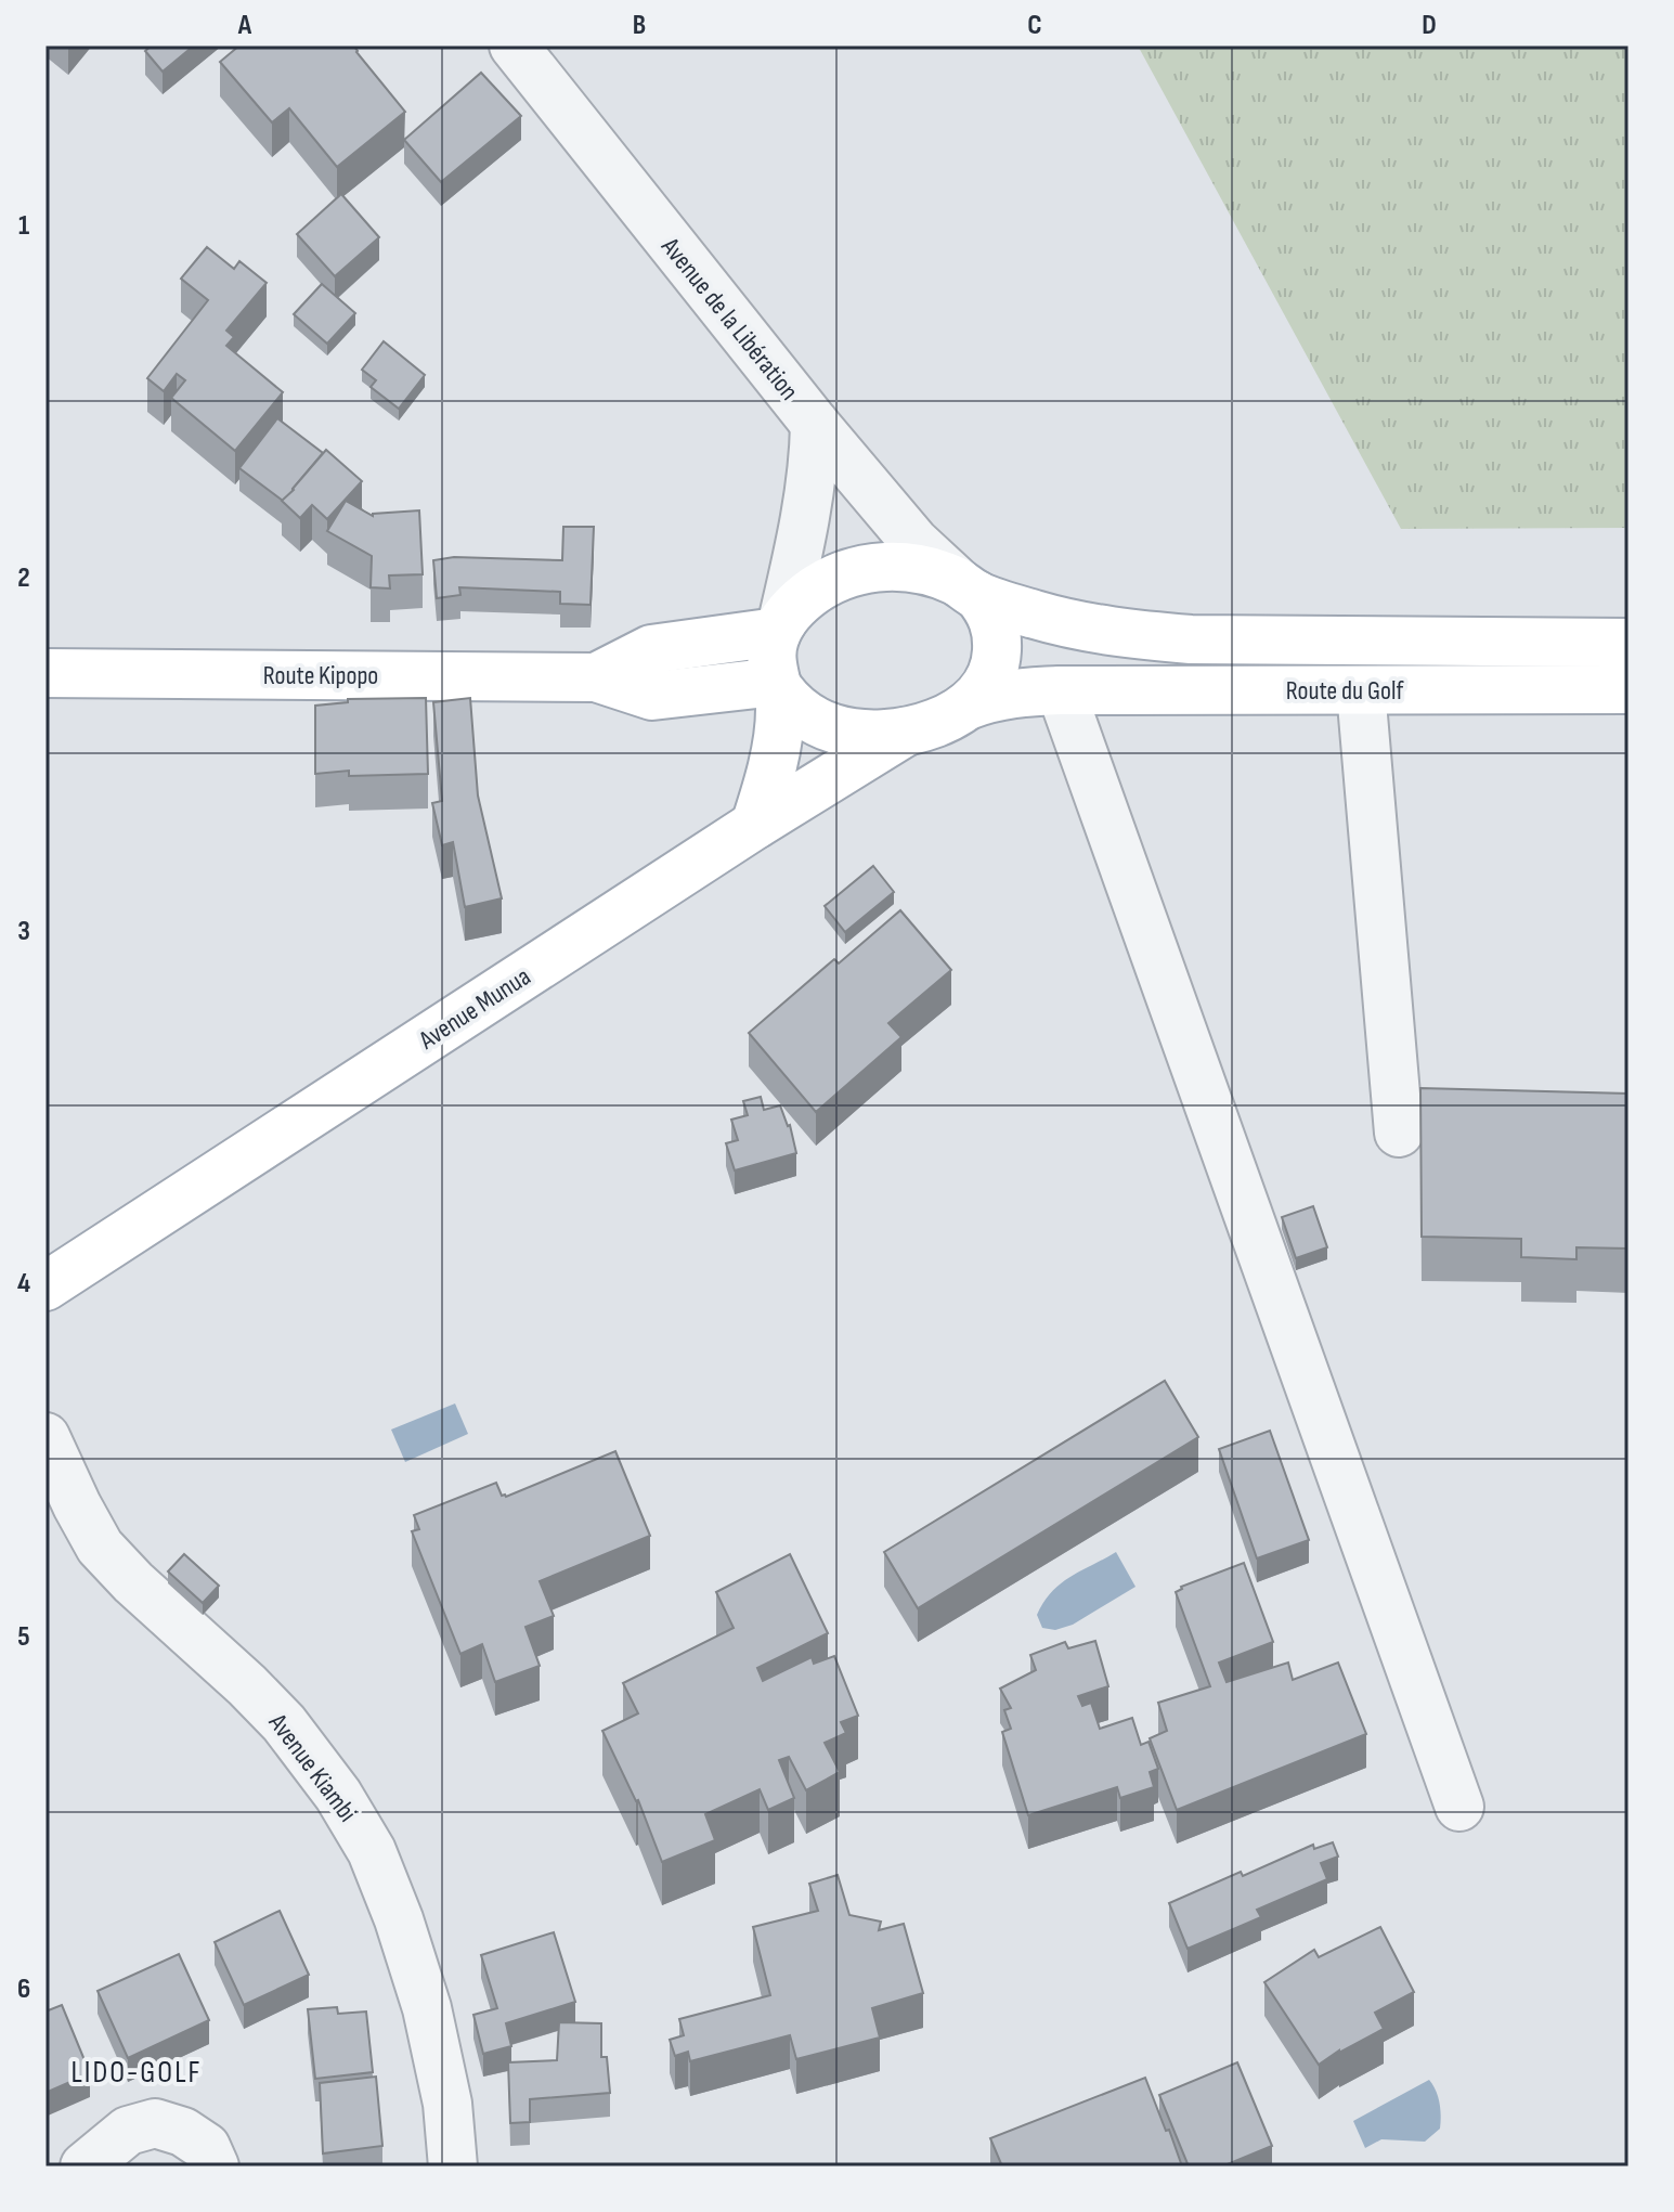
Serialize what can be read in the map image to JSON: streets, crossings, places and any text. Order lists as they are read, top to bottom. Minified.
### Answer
{"streets":{"main road":["Route Kipopo","Route du Golf","Avenue Munua"],"street":["Avenue de la Libération","Avenue Kiambi"]},"crossings":[["Avenue de la Libération","Route Kipopo"],["Avenue de la Libération","Avenue Munua"],["Route Kipopo","Avenue Munua"]],"districts":["LIDO-GOLF"],"grid":{"columns":["A","B","C","D"],"rows":["1","2","3","4","5","6"]}}
